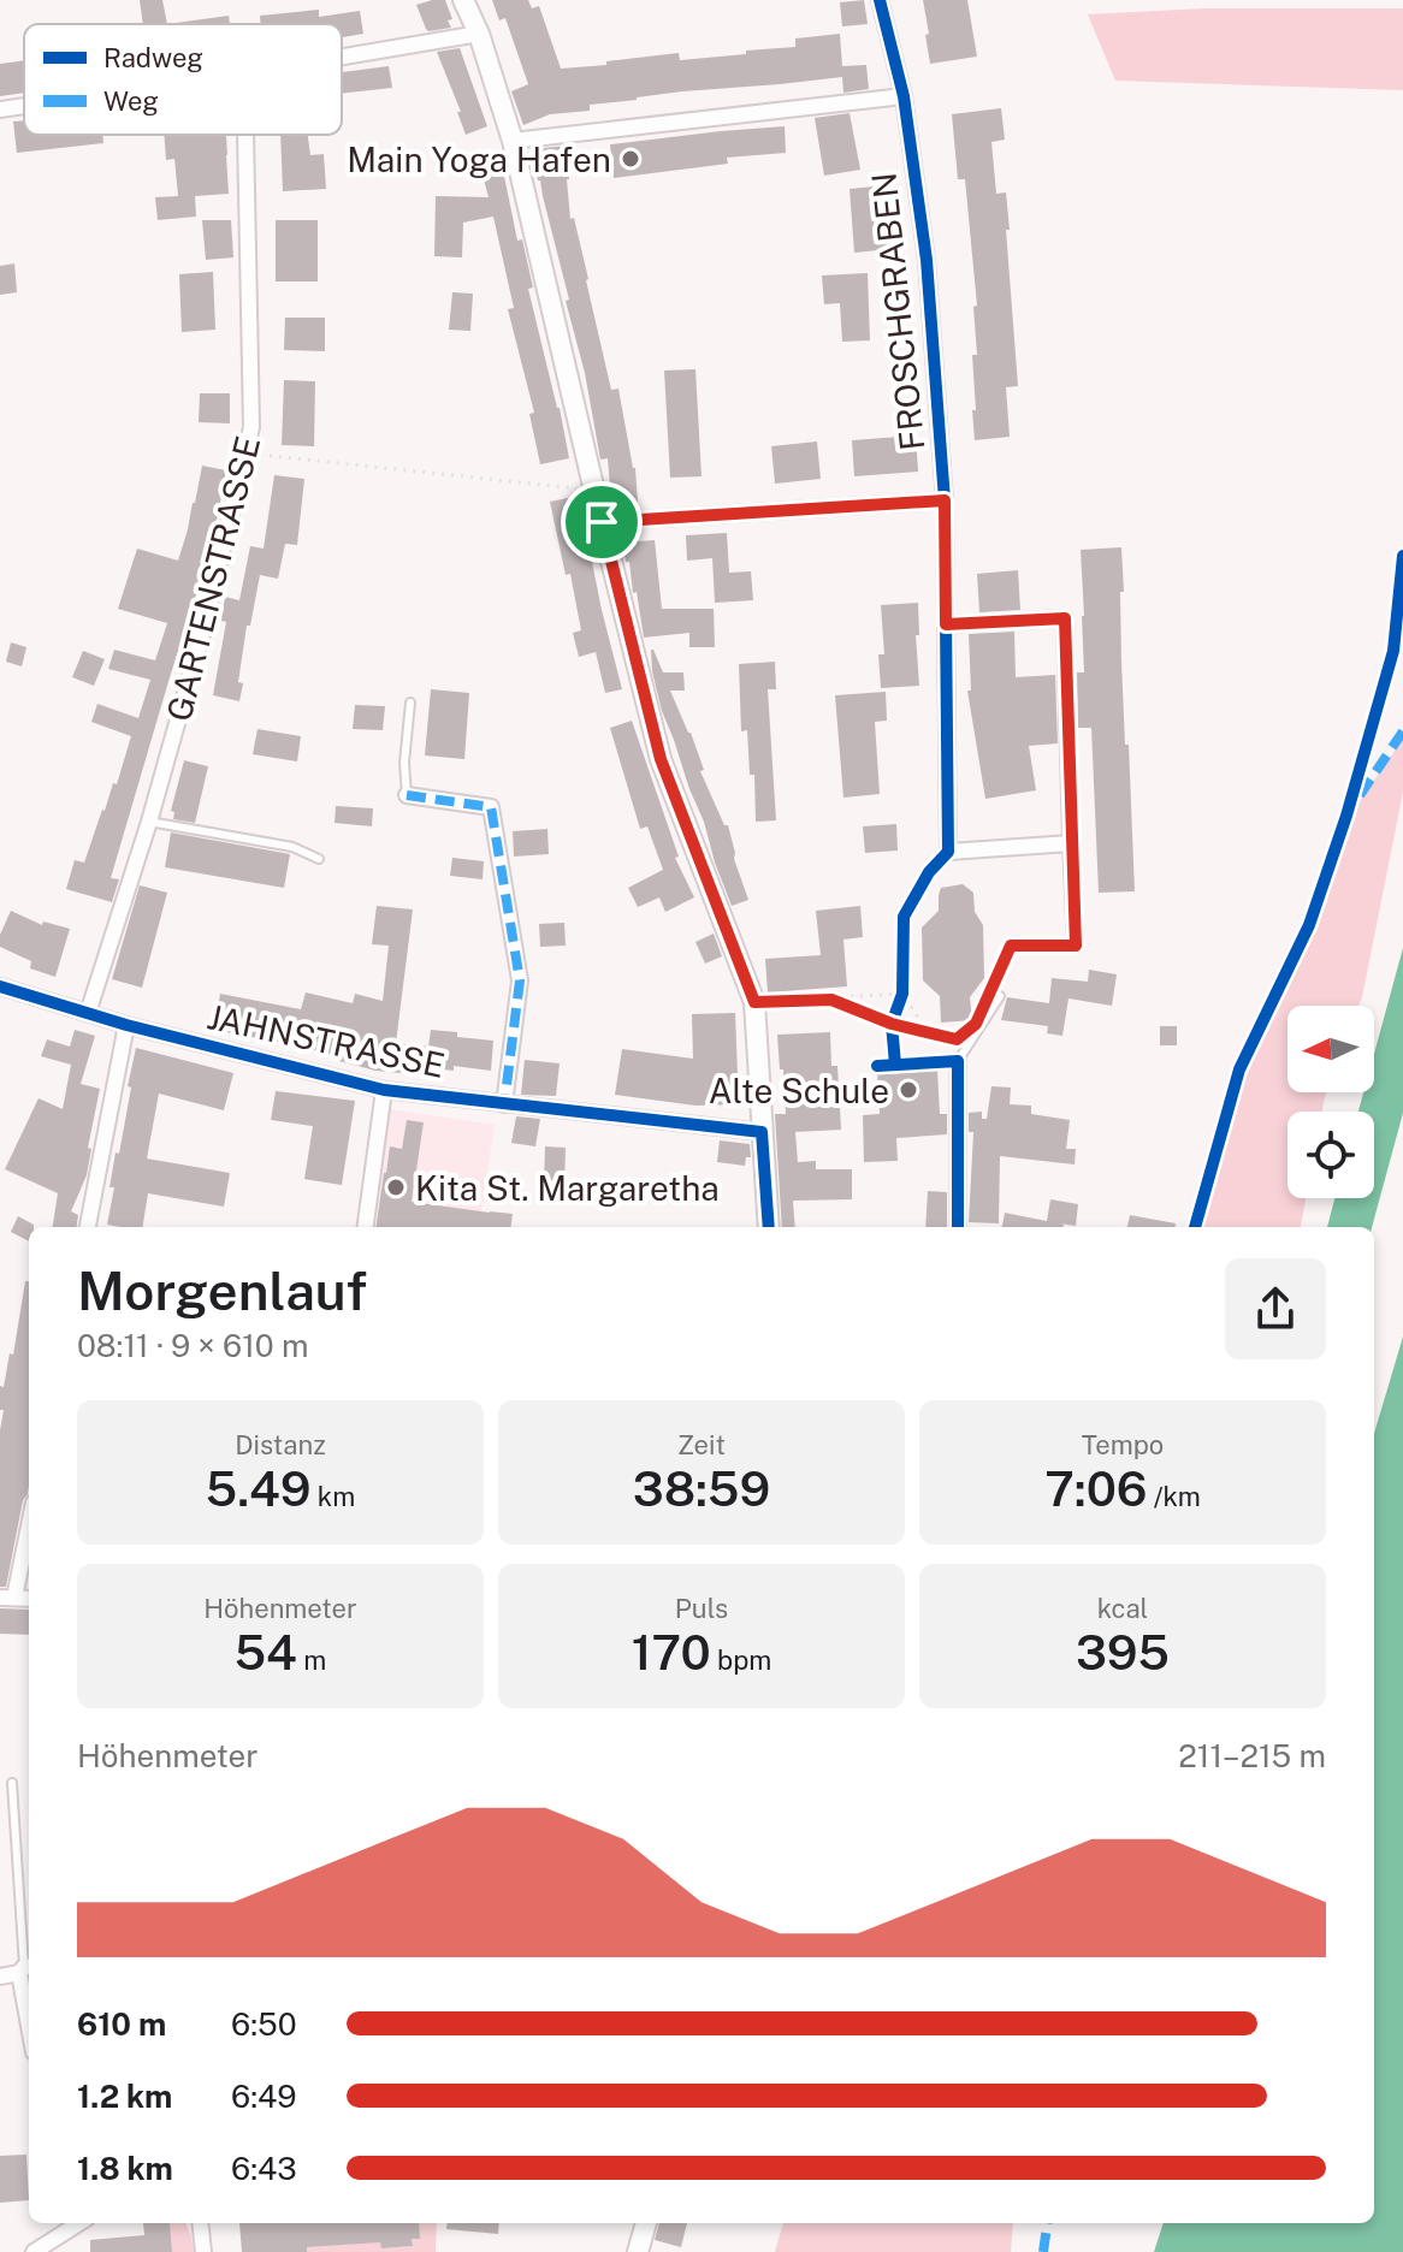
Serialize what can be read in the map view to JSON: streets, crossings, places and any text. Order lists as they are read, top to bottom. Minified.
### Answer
{"streets":{"street":["FROSCHGRABEN","GARTENSTRASSE","JAHNSTRASSE"]},"crossings":[["GARTENSTRASSE","JAHNSTRASSE"]],"places":["Main Yoga Hafen","Alte Schule","Kita St. Margaretha"],"legend":["Radweg","Weg"],"north":"left","page":{"heading":["Morgenlauf","08:11 · 9 × 610 m"],"stats":[["Distanz","5.49 km"],["Zeit","38:59"],["Tempo","7:06 /km"],["Höhenmeter","54 m"],["Puls","170 bpm"],["kcal","395"]],"chart":["Höhenmeter","211–215 m"],"list":[{"name":"610 m","note":"6:50"},{"name":"1.2 km","note":"6:49"},{"name":"1.8 km","note":"6:43"}]}}
